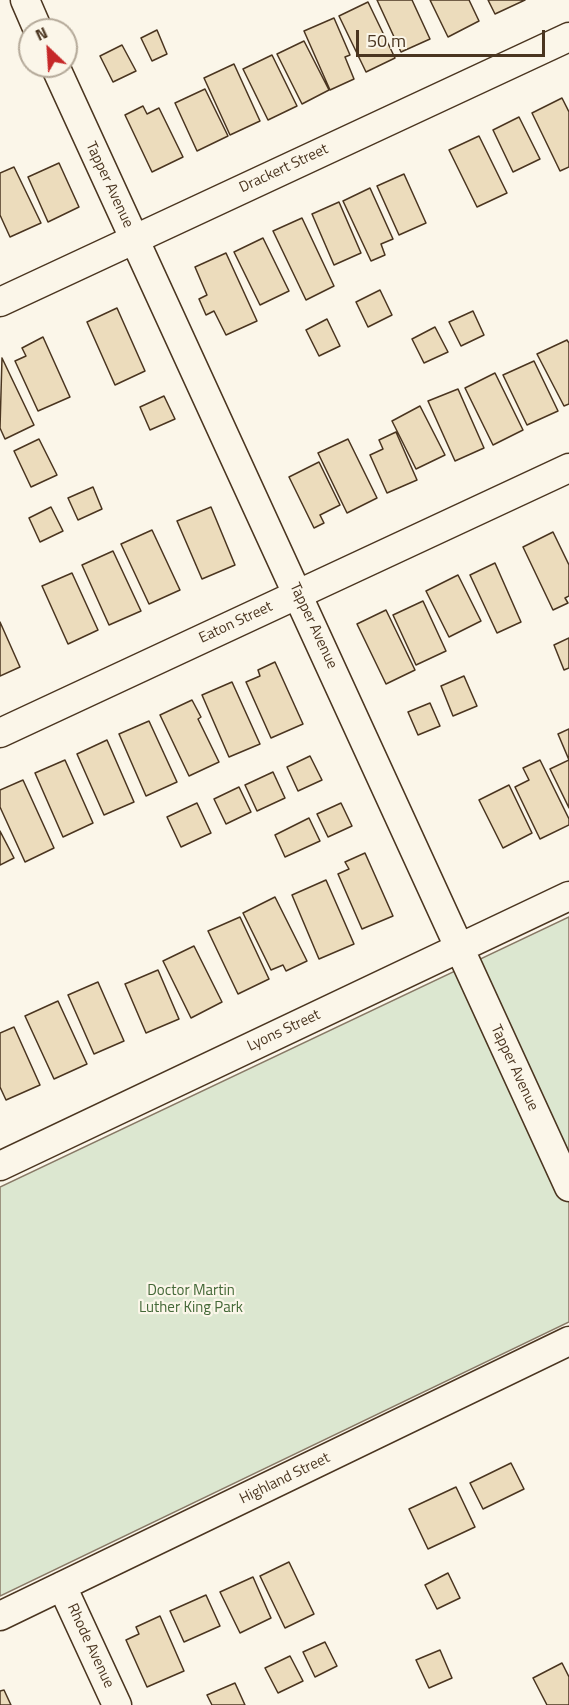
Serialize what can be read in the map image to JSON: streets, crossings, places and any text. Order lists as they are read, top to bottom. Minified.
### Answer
{"streets":{"street":["Drackert Street","Tapper Avenue","Eaton Street","Lyons Street","Highland Street","Rhode Avenue"]},"crossings":[["Drackert Street","Tapper Avenue"],["Tapper Avenue","Eaton Street"],["Tapper Avenue","Lyons Street"],["Highland Street","Rhode Avenue"]],"parks":["Doctor Martin Luther King Park"],"scale_bar":"50 m","north":"top left"}
